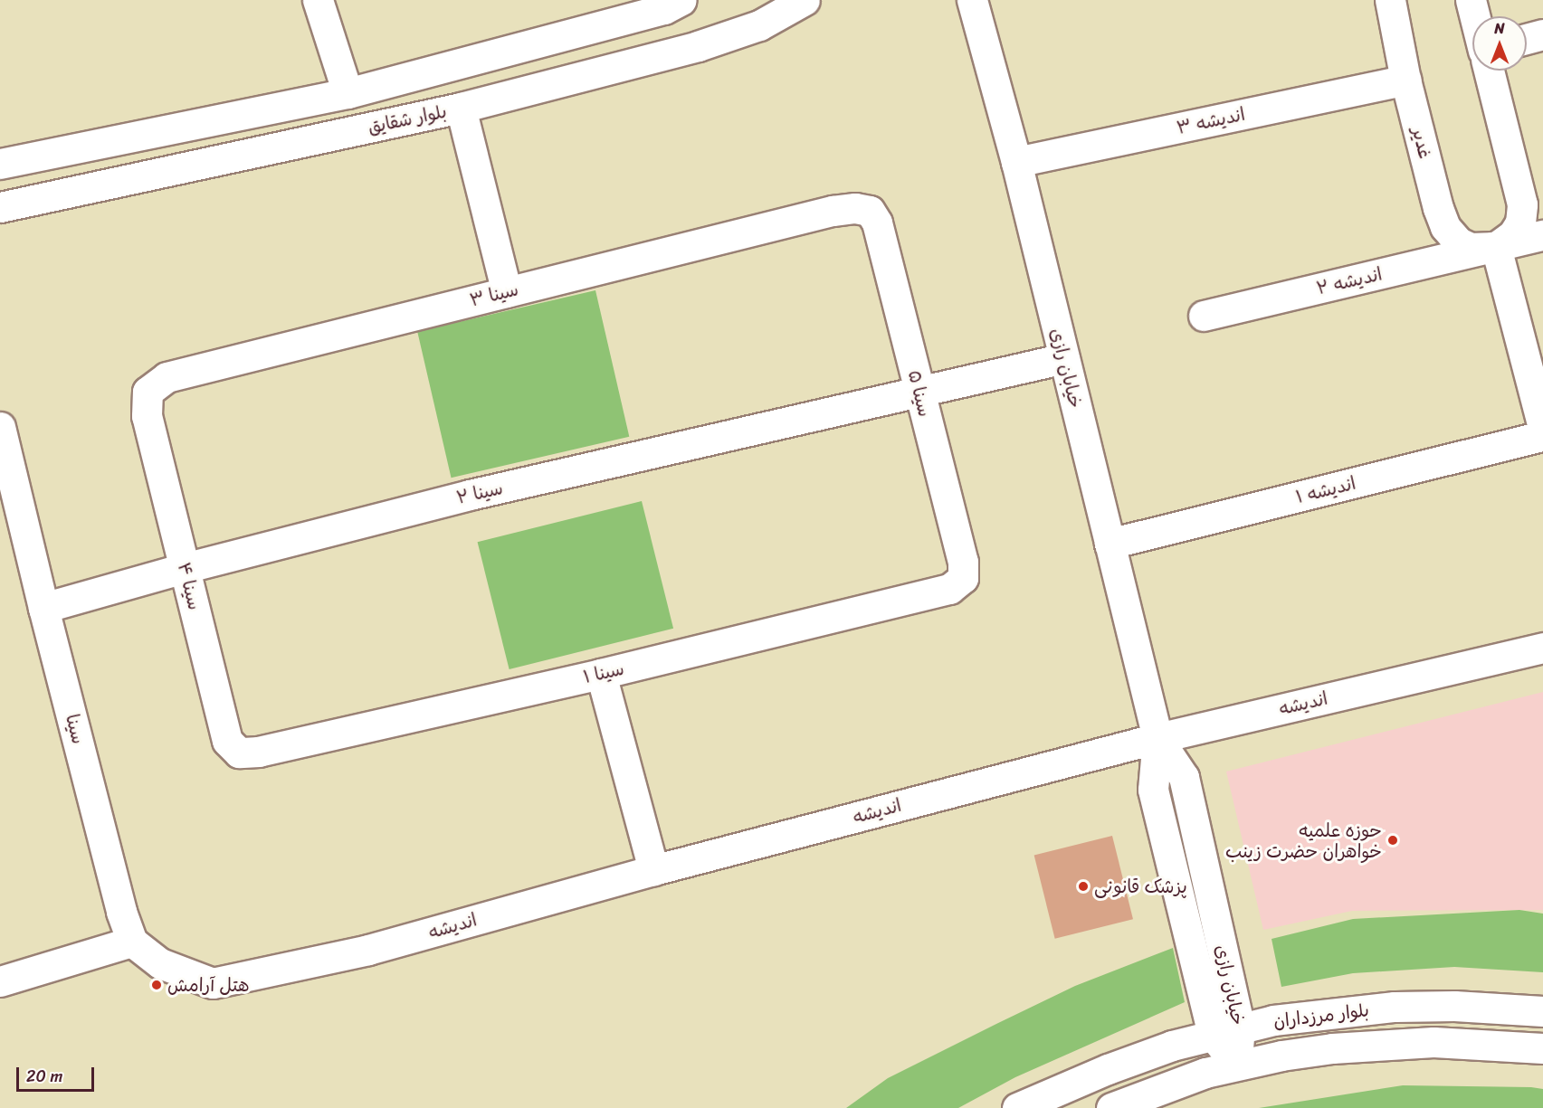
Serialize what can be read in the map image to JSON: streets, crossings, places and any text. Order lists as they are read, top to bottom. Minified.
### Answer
{"streets":{"street":["بلوار شقایق","اندیشه ۳","غدیر","اندیشه ۲","سینا ۳","خیابان رازی","سینا ۵","اندیشه ۱","سینا ۲","سینا ۴","سینا ۱","اندیشه","سینا","بلوار مرزداران"]},"crossings":[["اندیشه ۳","غدیر"],["اندیشه ۳","خیابان رازی"],["غدیر","اندیشه ۲"],["سینا ۳","سینا ۵"],["سینا ۳","سینا ۴"],["خیابان رازی","اندیشه ۱"],["خیابان رازی","سینا ۲"],["خیابان رازی","اندیشه"],["خیابان رازی","بلوار مرزداران"],["سینا ۵","سینا ۲"],["سینا ۵","سینا ۱"],["سینا ۲","سینا ۴"],["سینا ۲","سینا"],["سینا ۴","سینا ۱"],["اندیشه","سینا"]],"places":["حوزه علمیه خواهران حضرت زینب","پزشک قانونی","هتل آرامش"],"scale_bar":"20 m","north":"top"}
